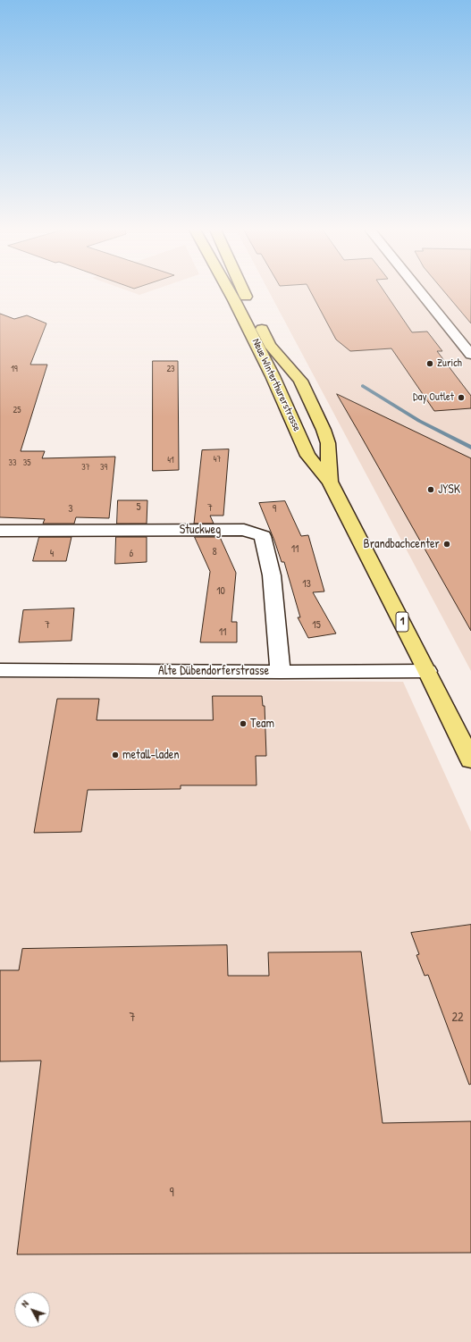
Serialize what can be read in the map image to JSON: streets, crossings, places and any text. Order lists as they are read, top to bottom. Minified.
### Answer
{"streets":{"main road":["Neue Winterthurerstrasse","1"],"street":["Stuckweg","Alte Dübendorferstrasse"]},"crossings":[["Neue Winterthurerstrasse","Alte Dübendorferstrasse"],["Stuckweg","Alte Dübendorferstrasse"]],"places":["Zurich","Day Outlet","JYSK","Brandbachcenter","Team","metall-laden"],"house_numbers":["19","23","25","47","41","33","35","37","39","5","7","3","9","11","8","4","6","13","10","7","15","11","7","22","9"],"north":"top left"}
